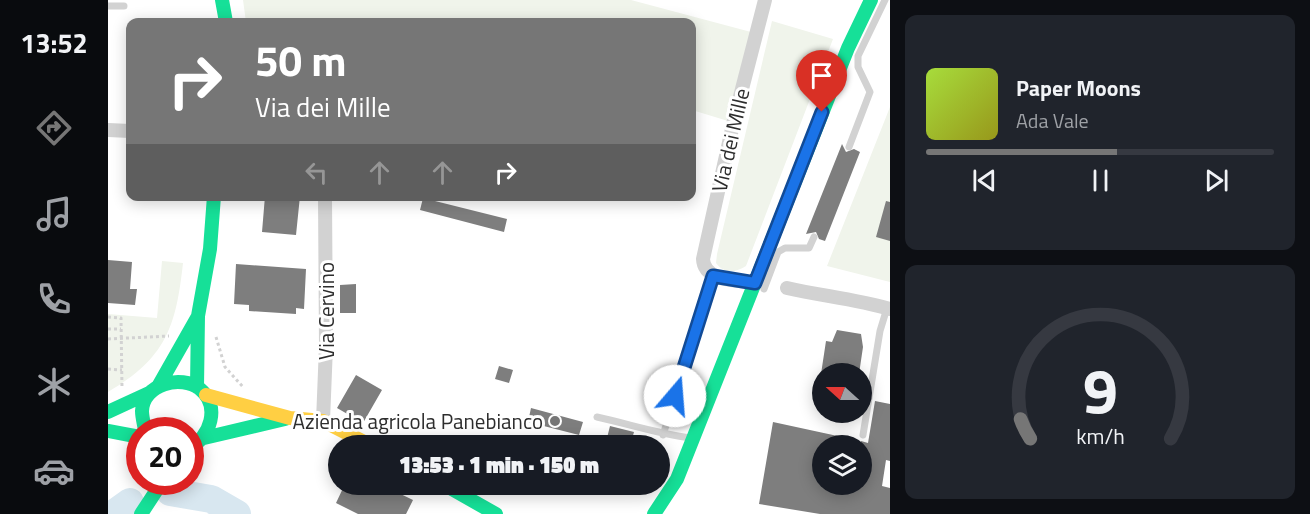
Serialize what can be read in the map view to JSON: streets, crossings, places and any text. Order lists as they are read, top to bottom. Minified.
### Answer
{"streets":{"street":["Via dei Mille","Via Cervino"]},"places":["Azienda agricola Panebianco"],"north":"left","page":{"tabs":"13:52","turn":["50 m","Via dei Mille"],"song":["Paper Moons","Ada Vale"],"limit":"20","trip":"13:53 · 1 min · 150 m","gauge":["9","km/h"]}}
